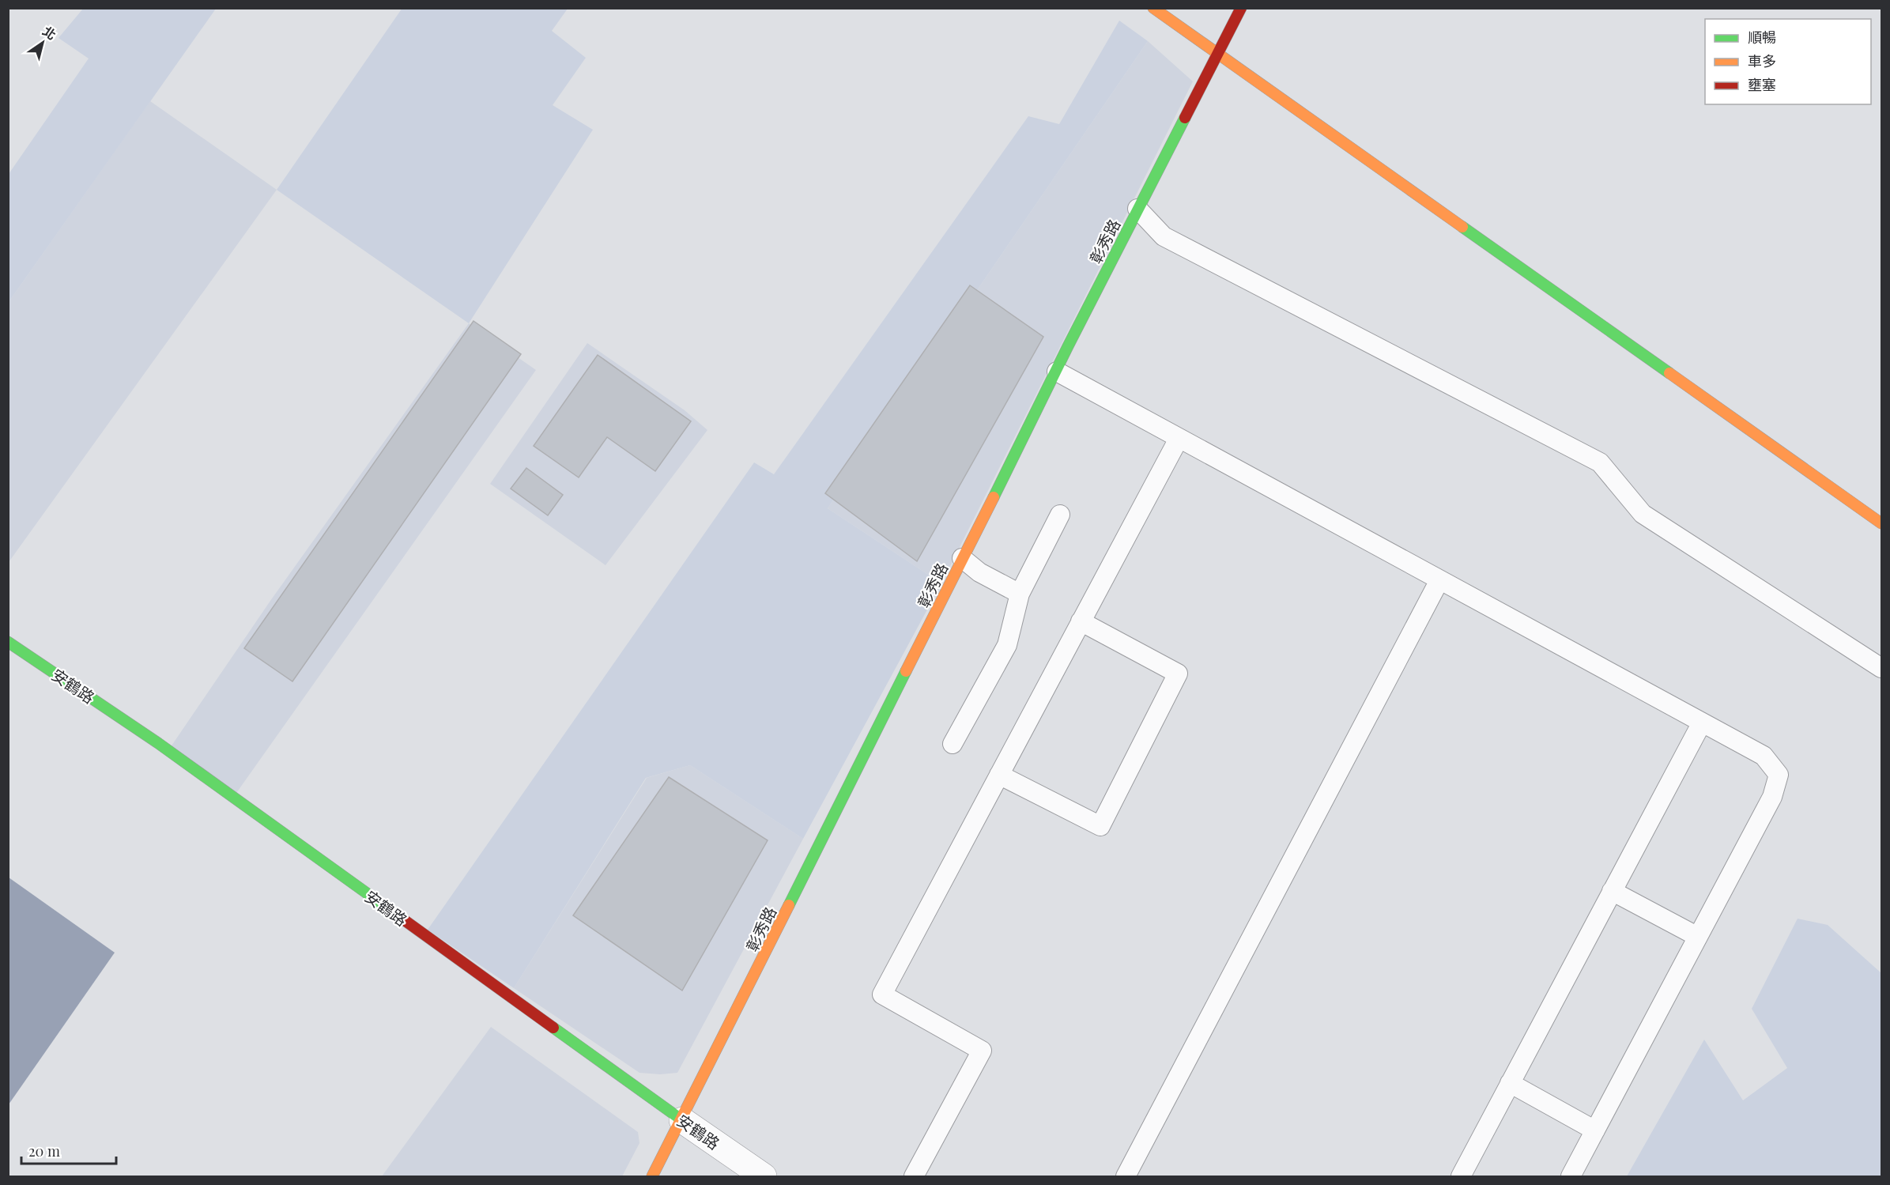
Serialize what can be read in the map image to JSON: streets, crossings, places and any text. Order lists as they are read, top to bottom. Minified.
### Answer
{"streets":{"street":["彰秀路","安鶴路"]},"crossings":[["彰秀路","安鶴路"]],"legend":["順暢","車多","壅塞"],"scale_bar":"20 m","north":"top right"}
